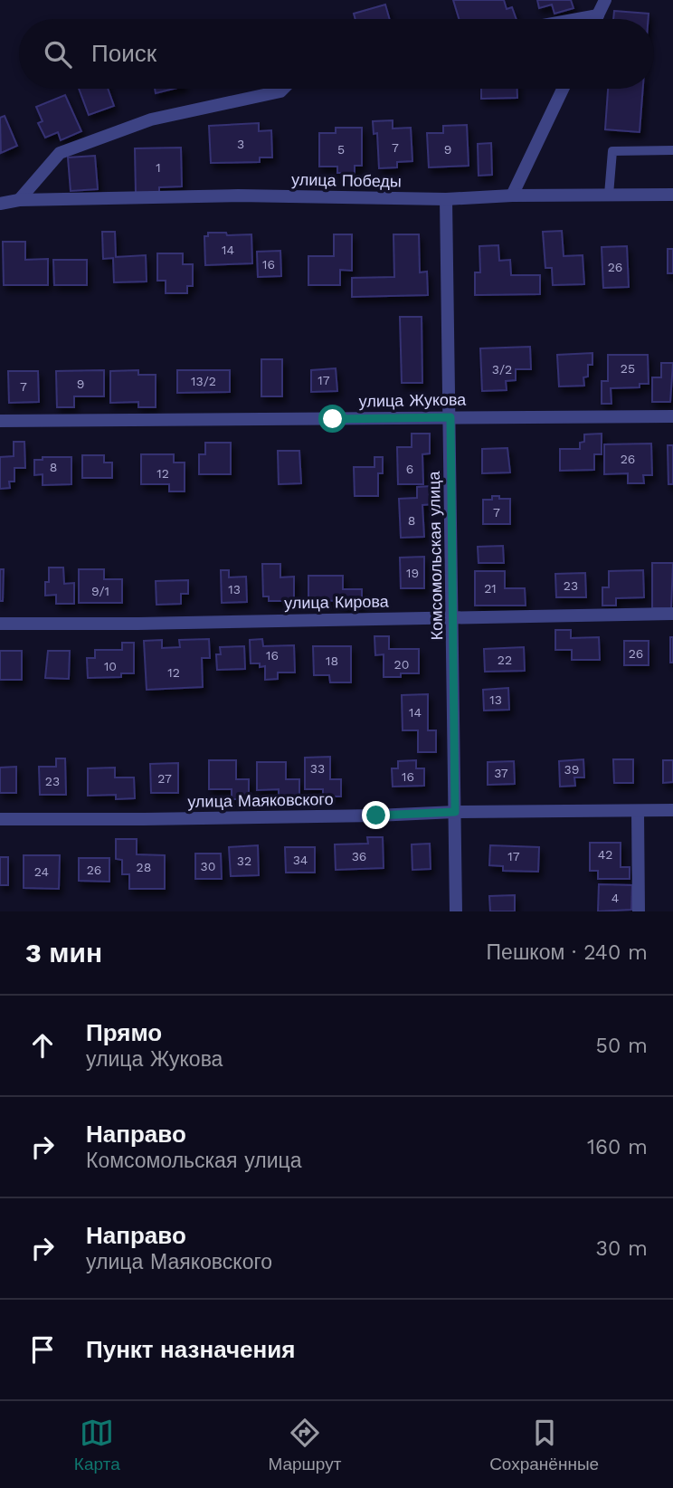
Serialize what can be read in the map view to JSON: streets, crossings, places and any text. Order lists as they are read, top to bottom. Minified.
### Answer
{"streets":{"street":["улица Победы","улица Жукова","Комсомольская улица","улица Кирова","улица Маяковского"]},"crossings":[["улица Победы","Комсомольская улица"],["улица Жукова","Комсомольская улица"],["Комсомольская улица","улица Кирова"],["Комсомольская улица","улица Маяковского"]],"house_numbers":["3","7","5","9","1","14","16","26","25","3/2","17","13/2","9","7","26","8","6","12","7","8","19","23","21","13","9/1","26","16","22","18","20","10","12","13","14","33","39","37","16","27","23","42","36","17","34","32","30","28","26","24","4"],"page":{"search":"Поиск","heading":["3 мин","Пешком · 240 m"],"list":[["Прямо","улица Жукова","50 m"],["Направо","Комсомольская улица","160 m"],["Направо","улица Маяковского","30 m"],"Пункт назначения"],"nav":["Карта","Маршрут","Сохранённые"]}}
